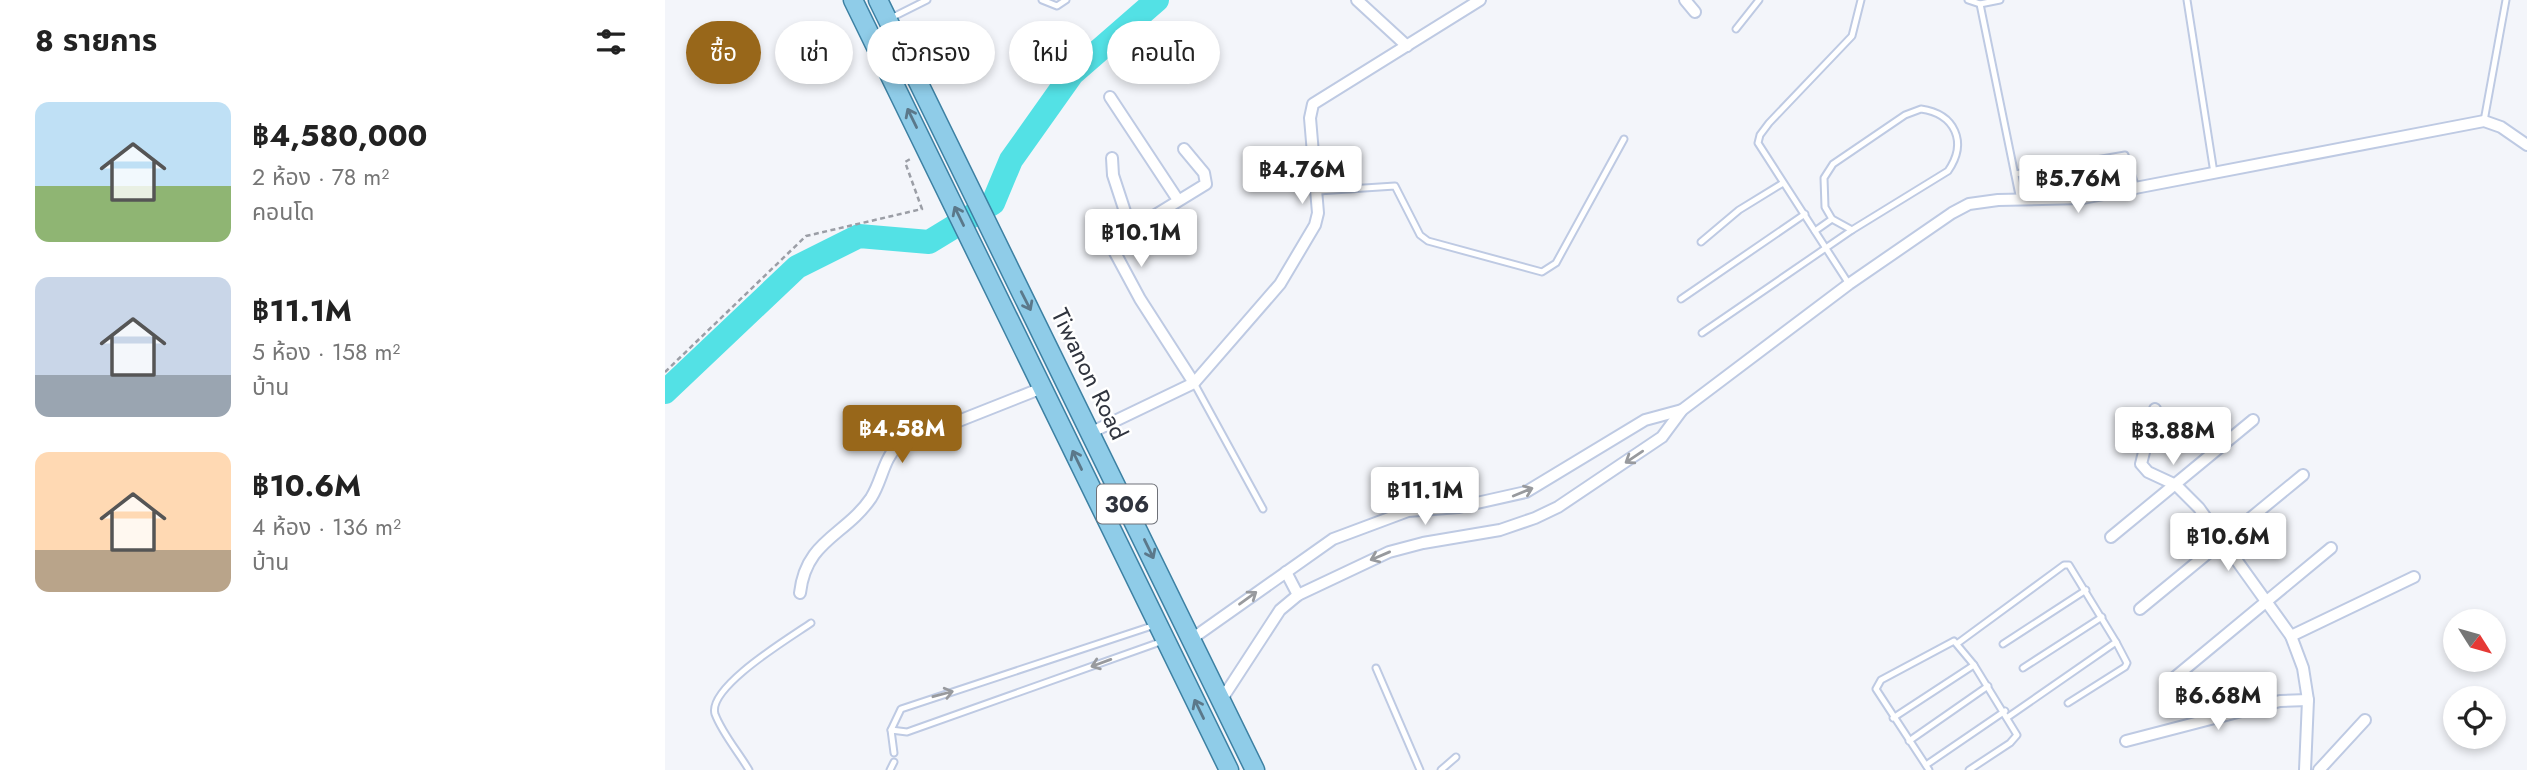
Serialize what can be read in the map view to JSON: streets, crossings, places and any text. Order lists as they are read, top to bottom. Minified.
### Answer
{"streets":{"main road":["Tiwanon Road","306"]},"north":"bottom right","page":{"heading":"8 รายการ","chip":["ซื้อ","เช่า","ตัวกรอง","ใหม่","คอนโด"],"list":[{"name":"฿4,580,000","note":"2 ห้อง · 78 m² · คอนโด"},{"name":"฿11.1M","note":"5 ห้อง · 158 m² · บ้าน"},{"name":"฿10.6M","note":"4 ห้อง · 136 m² · บ้าน"}],"price":["฿4.76M","฿5.76M","฿10.1M","฿4.58M","฿3.88M","฿11.1M","฿10.6M","฿6.68M"]}}
